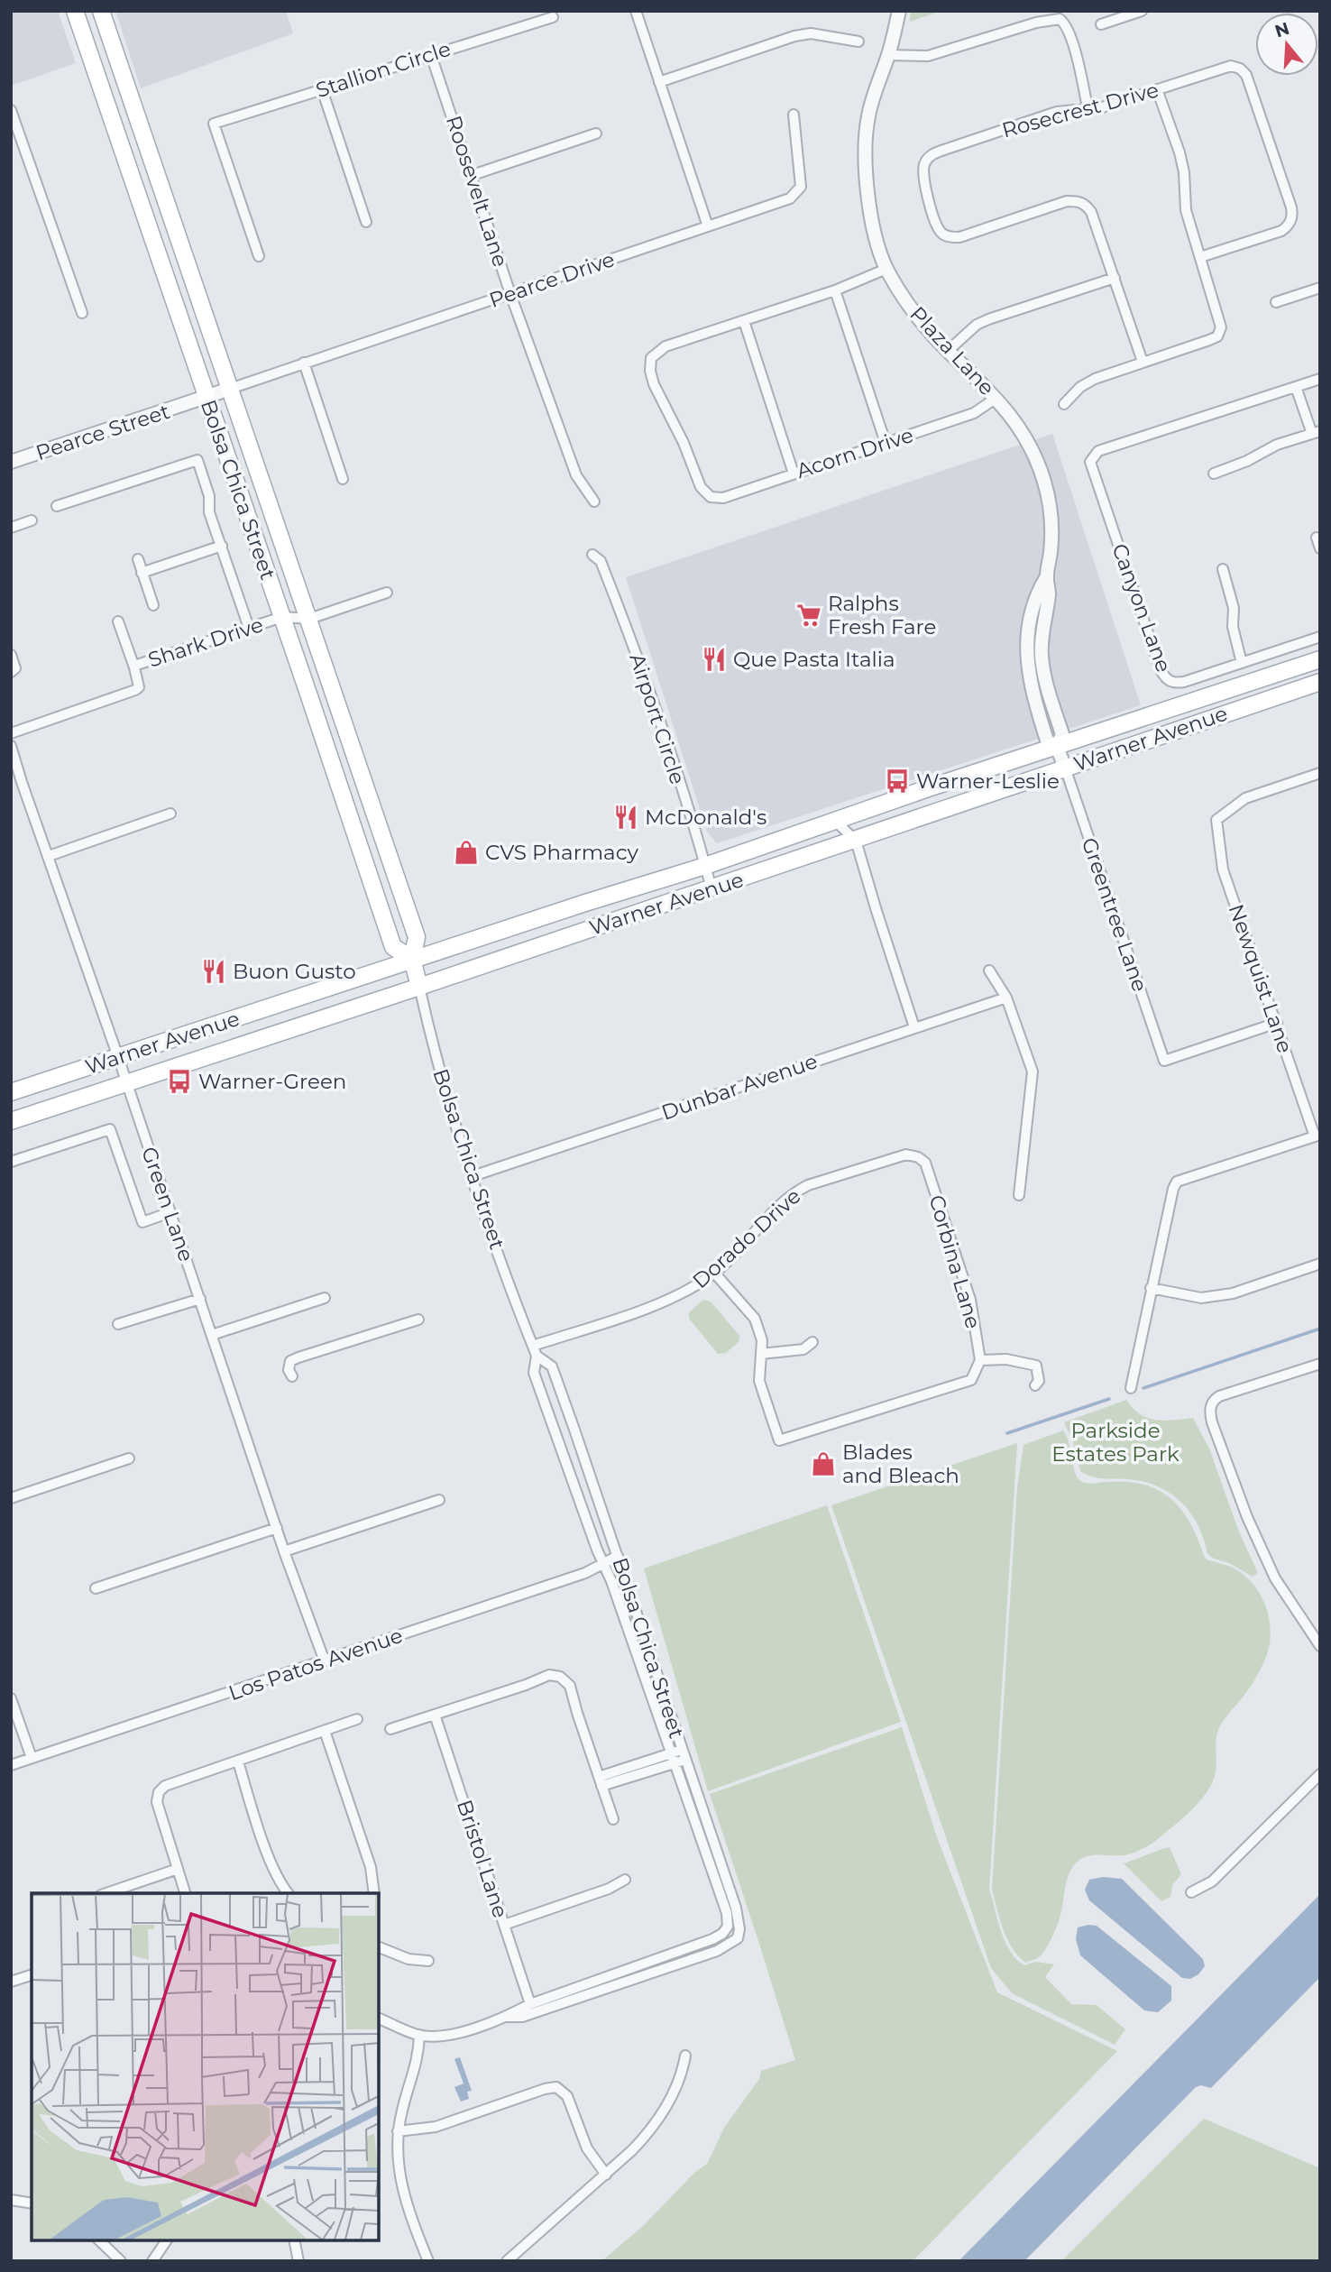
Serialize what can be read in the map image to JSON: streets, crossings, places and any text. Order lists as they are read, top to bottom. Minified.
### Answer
{"streets":{"main road":["Bolsa Chica Street","Warner Avenue"],"street":["Stallion Circle","Rosecrest Drive","Roosevelt Lane","Pearce Drive","Plaza Lane","Pearce Street","Acorn Drive","Canyon Lane","Shark Drive","Airport Circle","Greentree Lane","Newquist Lane","Dunbar Avenue","Green Lane","Dorado Drive","Corbina Lane","Los Patos Avenue","Bristol Lane"]},"crossings":[["Stallion Circle","Roosevelt Lane"],["Roosevelt Lane","Pearce Drive"],["Pearce Drive","Pearce Street"],["Pearce Drive","Bolsa Chica Street"],["Plaza Lane","Acorn Drive"],["Plaza Lane","Warner Avenue"],["Plaza Lane","Greentree Lane"],["Pearce Street","Bolsa Chica Street"],["Bolsa Chica Street","Shark Drive"],["Bolsa Chica Street","Warner Avenue"],["Bolsa Chica Street","Dunbar Avenue"],["Bolsa Chica Street","Dorado Drive"],["Bolsa Chica Street","Los Patos Avenue"],["Bolsa Chica Street","Bristol Lane"],["Airport Circle","Warner Avenue"],["Warner Avenue","Greentree Lane"],["Warner Avenue","Green Lane"],["Greentree Lane","Newquist Lane"],["Green Lane","Los Patos Avenue"],["Dorado Drive","Corbina Lane"]],"parks":["Parkside Estates Park"],"places":{"supermarket":["Ralphs Fresh Fare"],"restaurant":["Que Pasta Italia","McDonald's","Buon Gusto"],"bus stop":["Warner-Leslie","Warner-Green"],"shop":["CVS Pharmacy","Blades and Bleach"]},"north":"top"}
